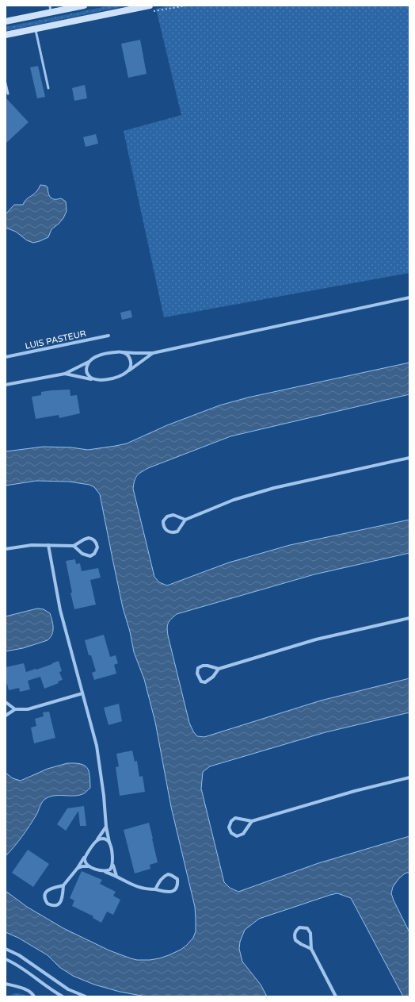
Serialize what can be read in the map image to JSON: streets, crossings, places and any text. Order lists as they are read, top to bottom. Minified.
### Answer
{"streets":{"street":["LUIS PASTEUR"]}}
